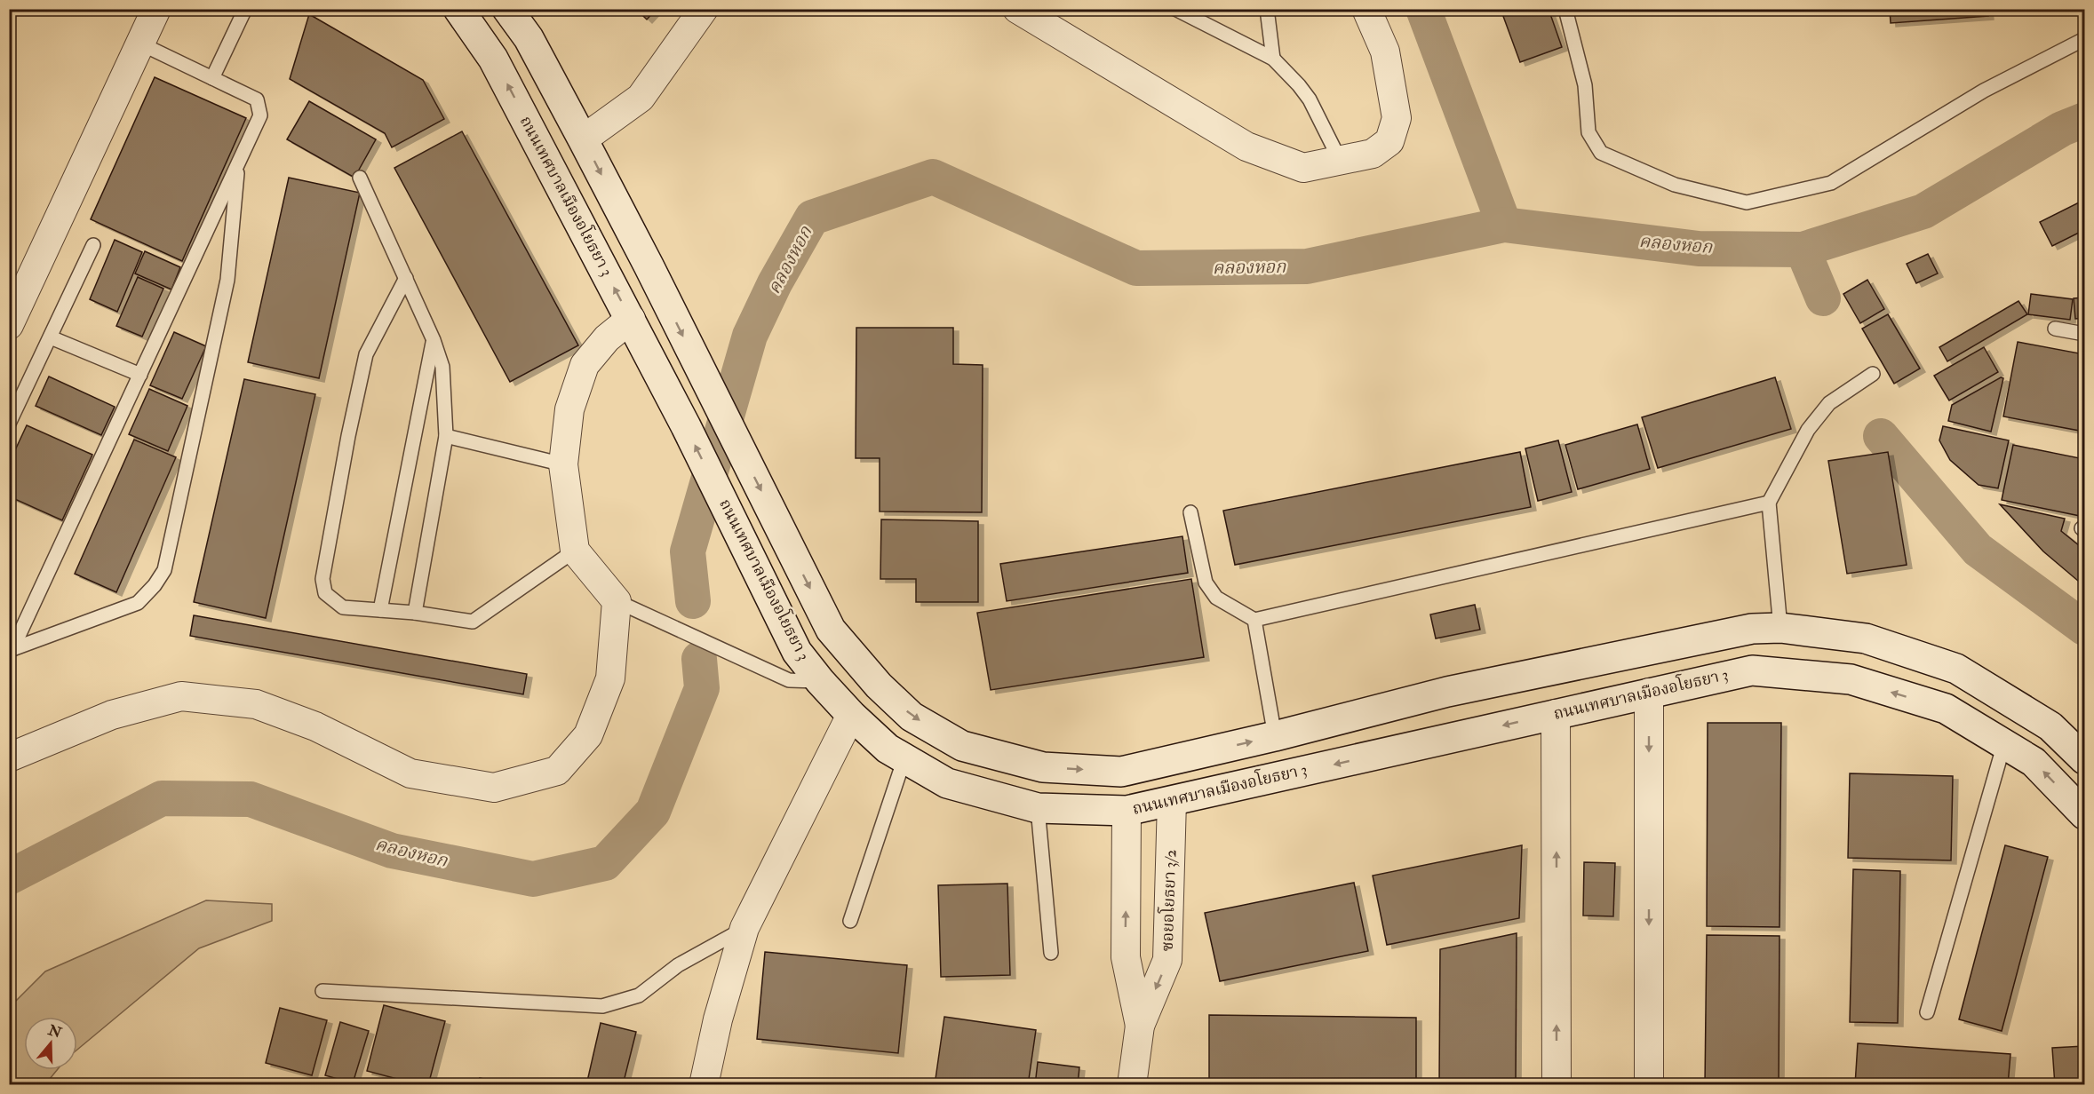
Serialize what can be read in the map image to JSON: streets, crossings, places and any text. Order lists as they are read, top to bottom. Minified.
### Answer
{"streets":{"street":["ถนนเทศบาลเมืองอโยธยา 3","ซอยอโยธยา 3/2"]},"crossings":[["ถนนเทศบาลเมืองอโยธยา 3","ซอยอโยธยา 3/2"]],"one_way":["ถนนเทศบาลเมืองอโยธยา 3"],"water":["คลองหอก"],"north":"top"}
